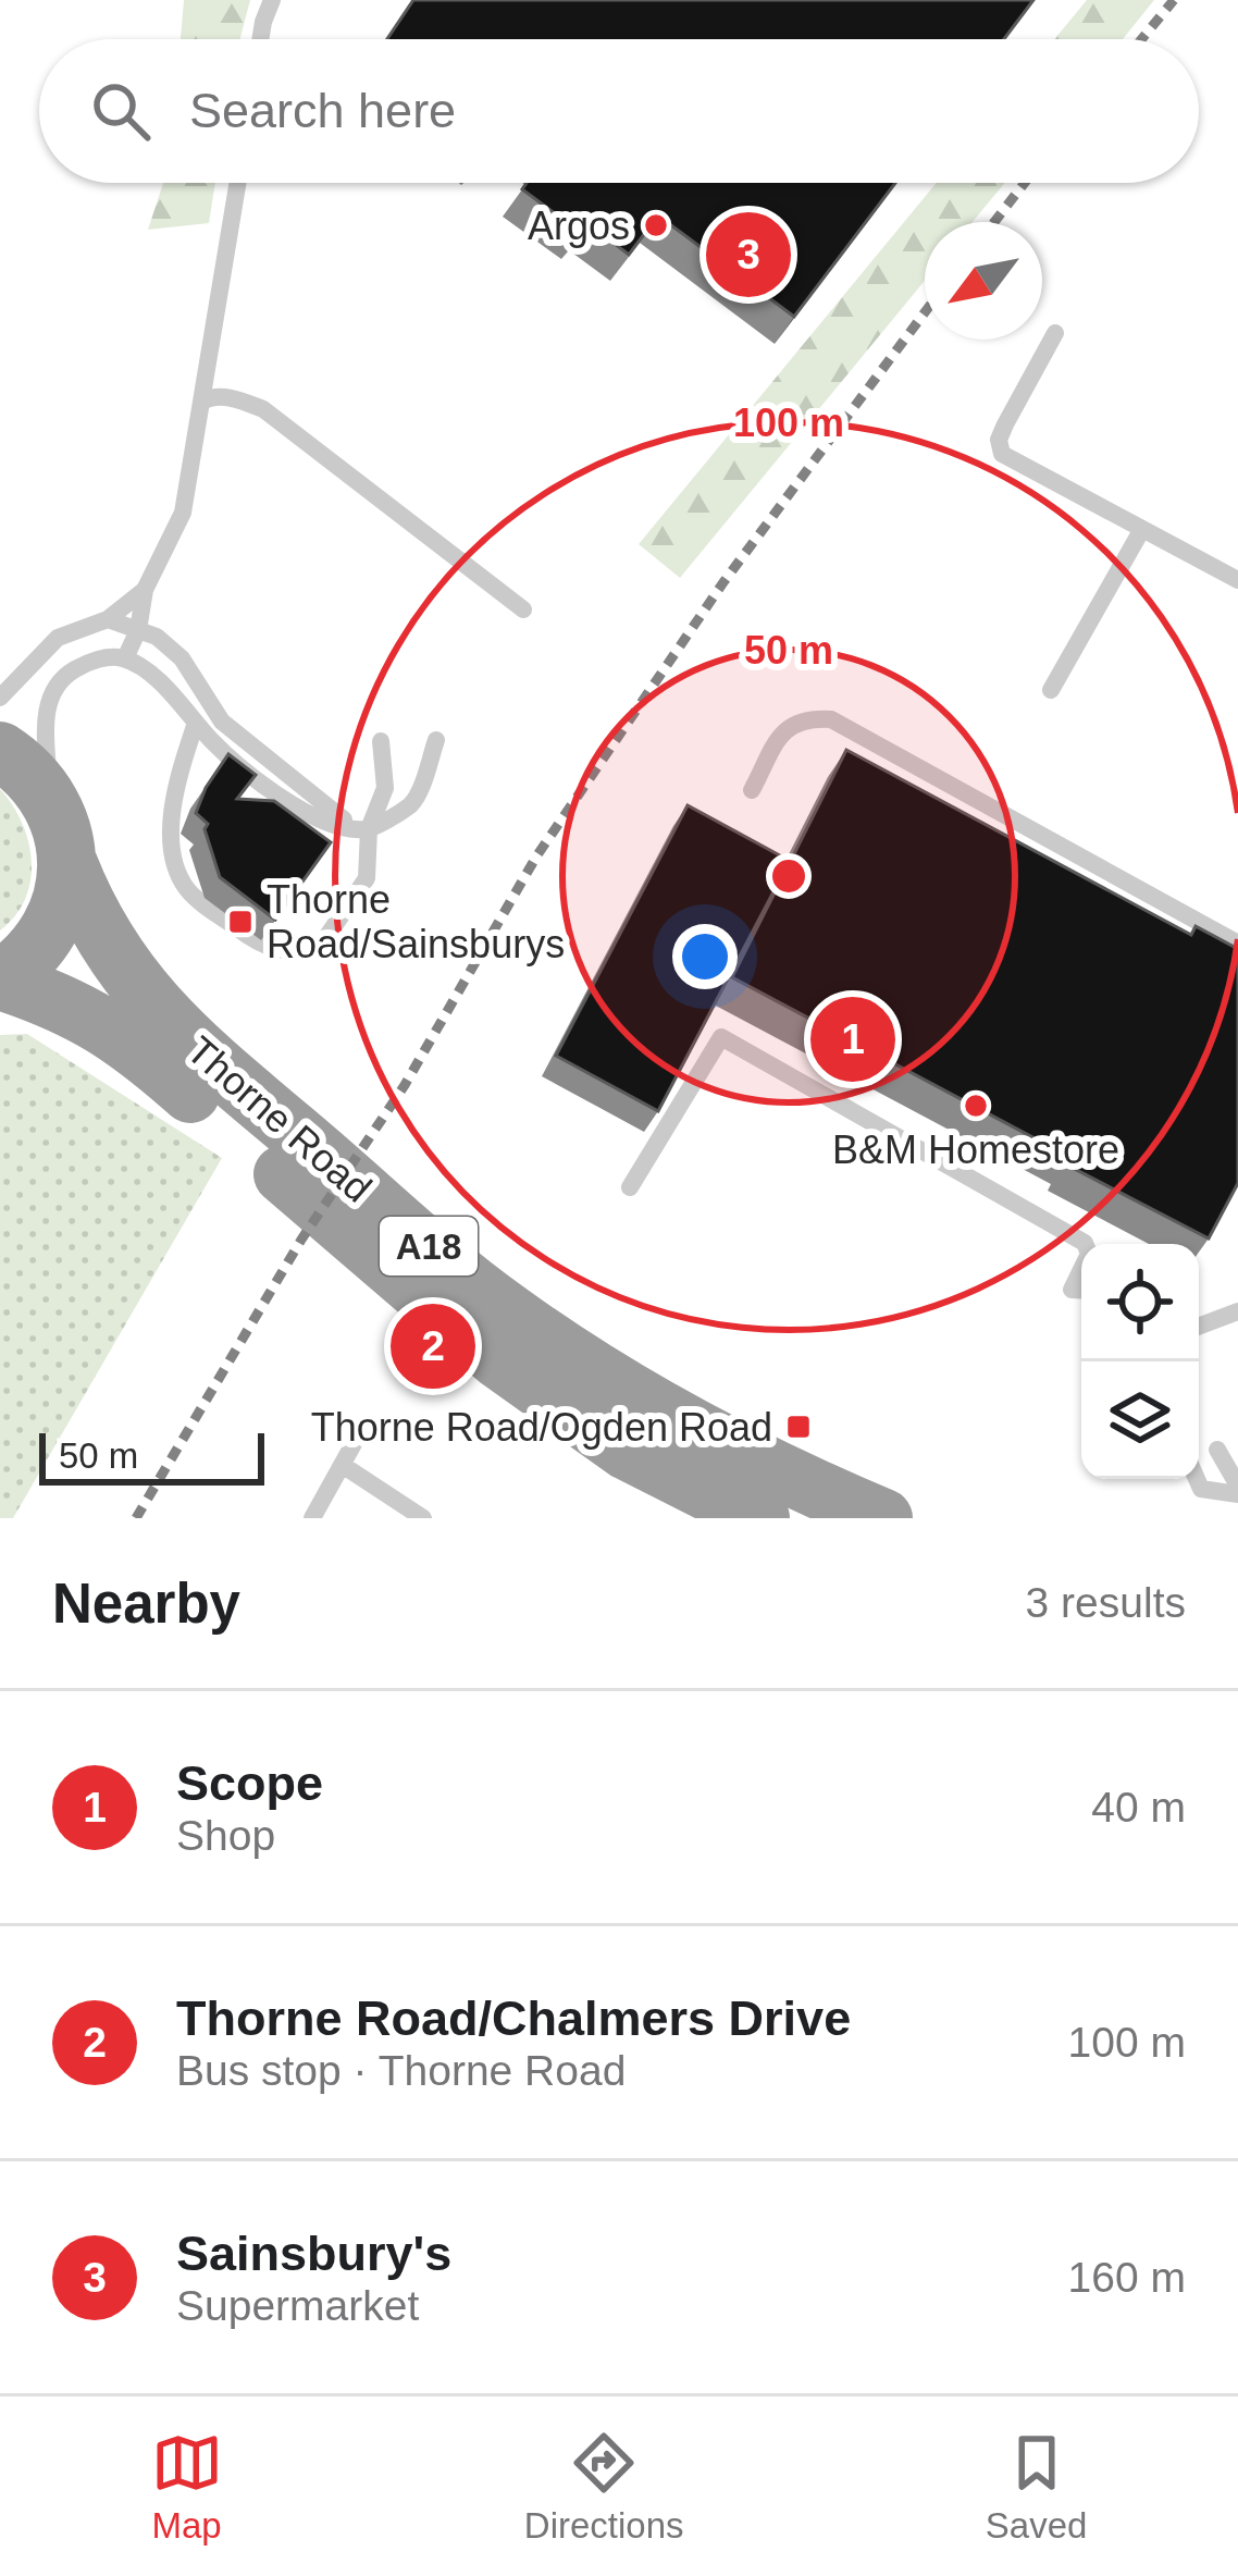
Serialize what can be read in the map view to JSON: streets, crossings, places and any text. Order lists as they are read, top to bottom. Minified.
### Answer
{"streets":{"highway":["Thorne Road","A18"]},"crossings":[["Thorne Road","A18"]],"places":{"other":["Argos","B&M Homestore"],"transit":["Thorne Road/Sainsburys","Thorne Road/Ogden Road"]},"scale_bar":"50 m","north":"bottom left","page":{"search":"Search here","pins":["3","1","2"],"scale":"50 m","heading":["Nearby","3 results"],"list":[{"mark":"1","name":"Scope","note":"Shop","value":"40 m"},{"mark":"2","name":"Thorne Road/Chalmers Drive","note":"Bus stop · Thorne Road","value":"100 m"},{"mark":"3","name":"Sainsbury's","note":"Supermarket","value":"160 m"}],"nav":["Map","Directions","Saved"]},"rings":["100 m","50 m"]}
